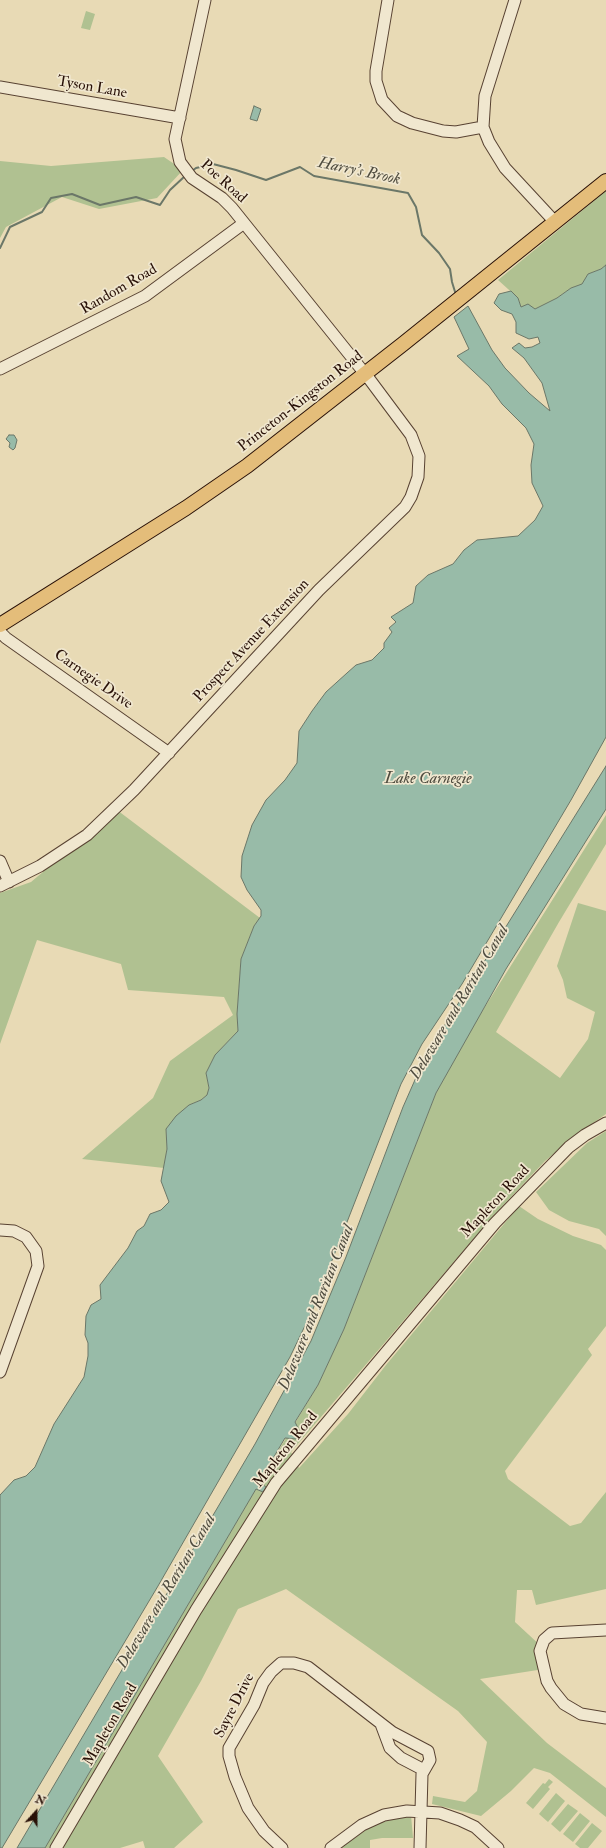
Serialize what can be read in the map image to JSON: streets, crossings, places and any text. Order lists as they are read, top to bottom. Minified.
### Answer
{"streets":{"main road":["Princeton-Kingston Road"],"street":["Tyson Lane","Poe Road","Random Road","Prospect Avenue Extension","Carnegie Drive","Mapleton Road","Sayre Drive"]},"crossings":[["Tyson Lane","Poe Road"],["Poe Road","Random Road"],["Poe Road","Princeton-Kingston Road"],["Poe Road","Prospect Avenue Extension"],["Princeton-Kingston Road","Prospect Avenue Extension"],["Prospect Avenue Extension","Carnegie Drive"]],"water":["Harry's Brook","Lake Carnegie","Delaware and Raritan Canal"],"north":"top"}
